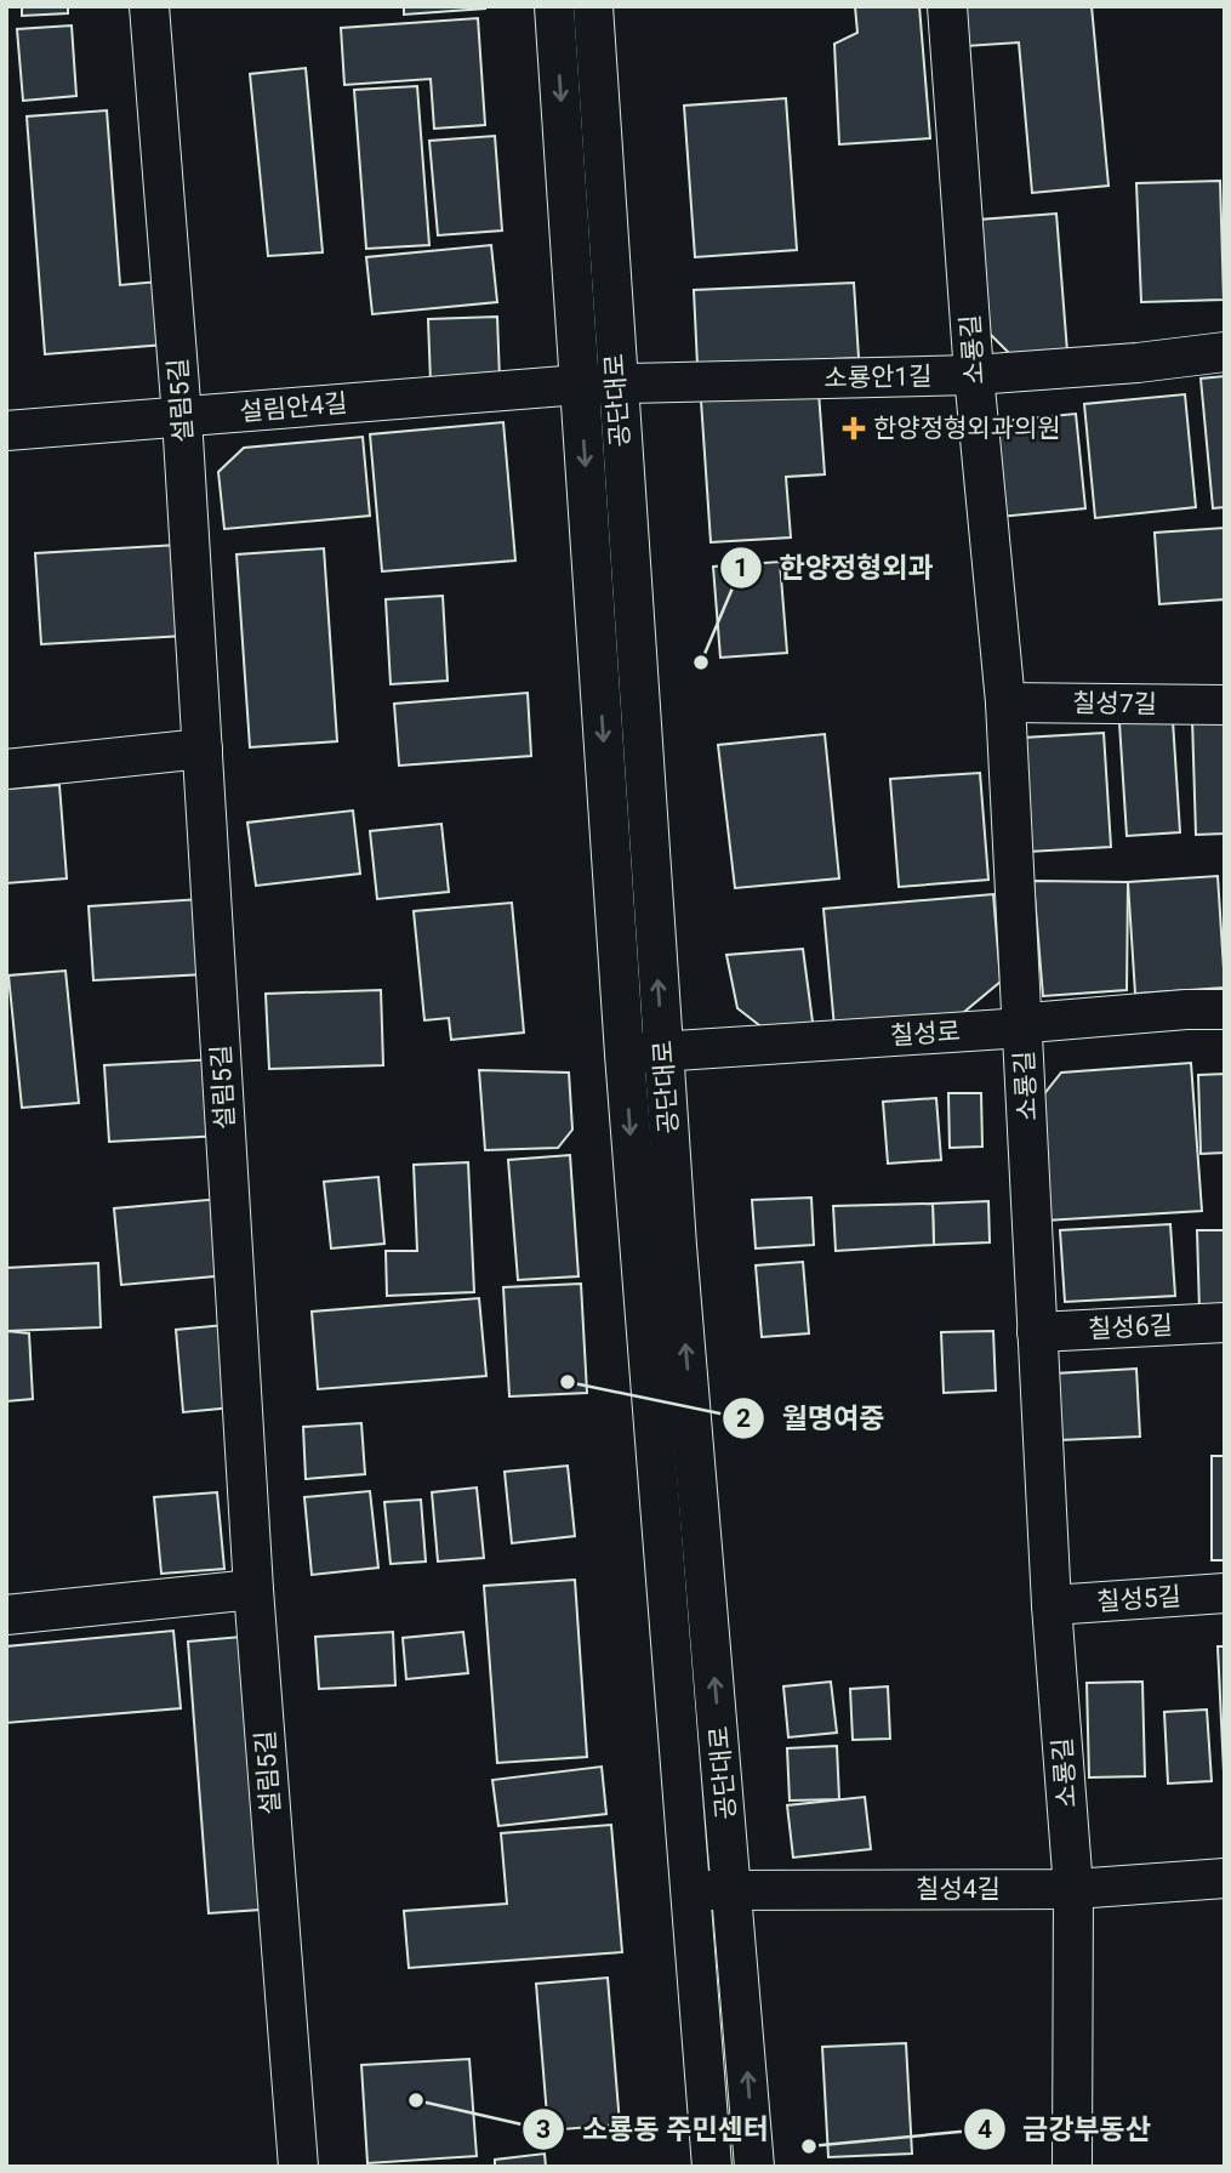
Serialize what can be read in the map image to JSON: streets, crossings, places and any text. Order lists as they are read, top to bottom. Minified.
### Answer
{"streets":{"street":["소룡길","소룡안1길","설림5길","공단대로","설림안4길","칠성7길","칠성로","칠성6길","칠성5길","칠성4길"]},"crossings":[["소룡길","소룡안1길"],["소룡길","칠성7길"],["소룡길","칠성로"],["소룡길","칠성6길"],["소룡길","칠성5길"],["소룡길","칠성4길"],["소룡안1길","공단대로"],["소룡안1길","설림안4길"],["설림5길","설림안4길"],["공단대로","설림안4길"],["공단대로","칠성로"],["공단대로","칠성4길"]],"places":{"health":["한양정형외과의원"],"other":["한양정형외과","월명여중","소룡동 주민센터","금강부동산"]}}
